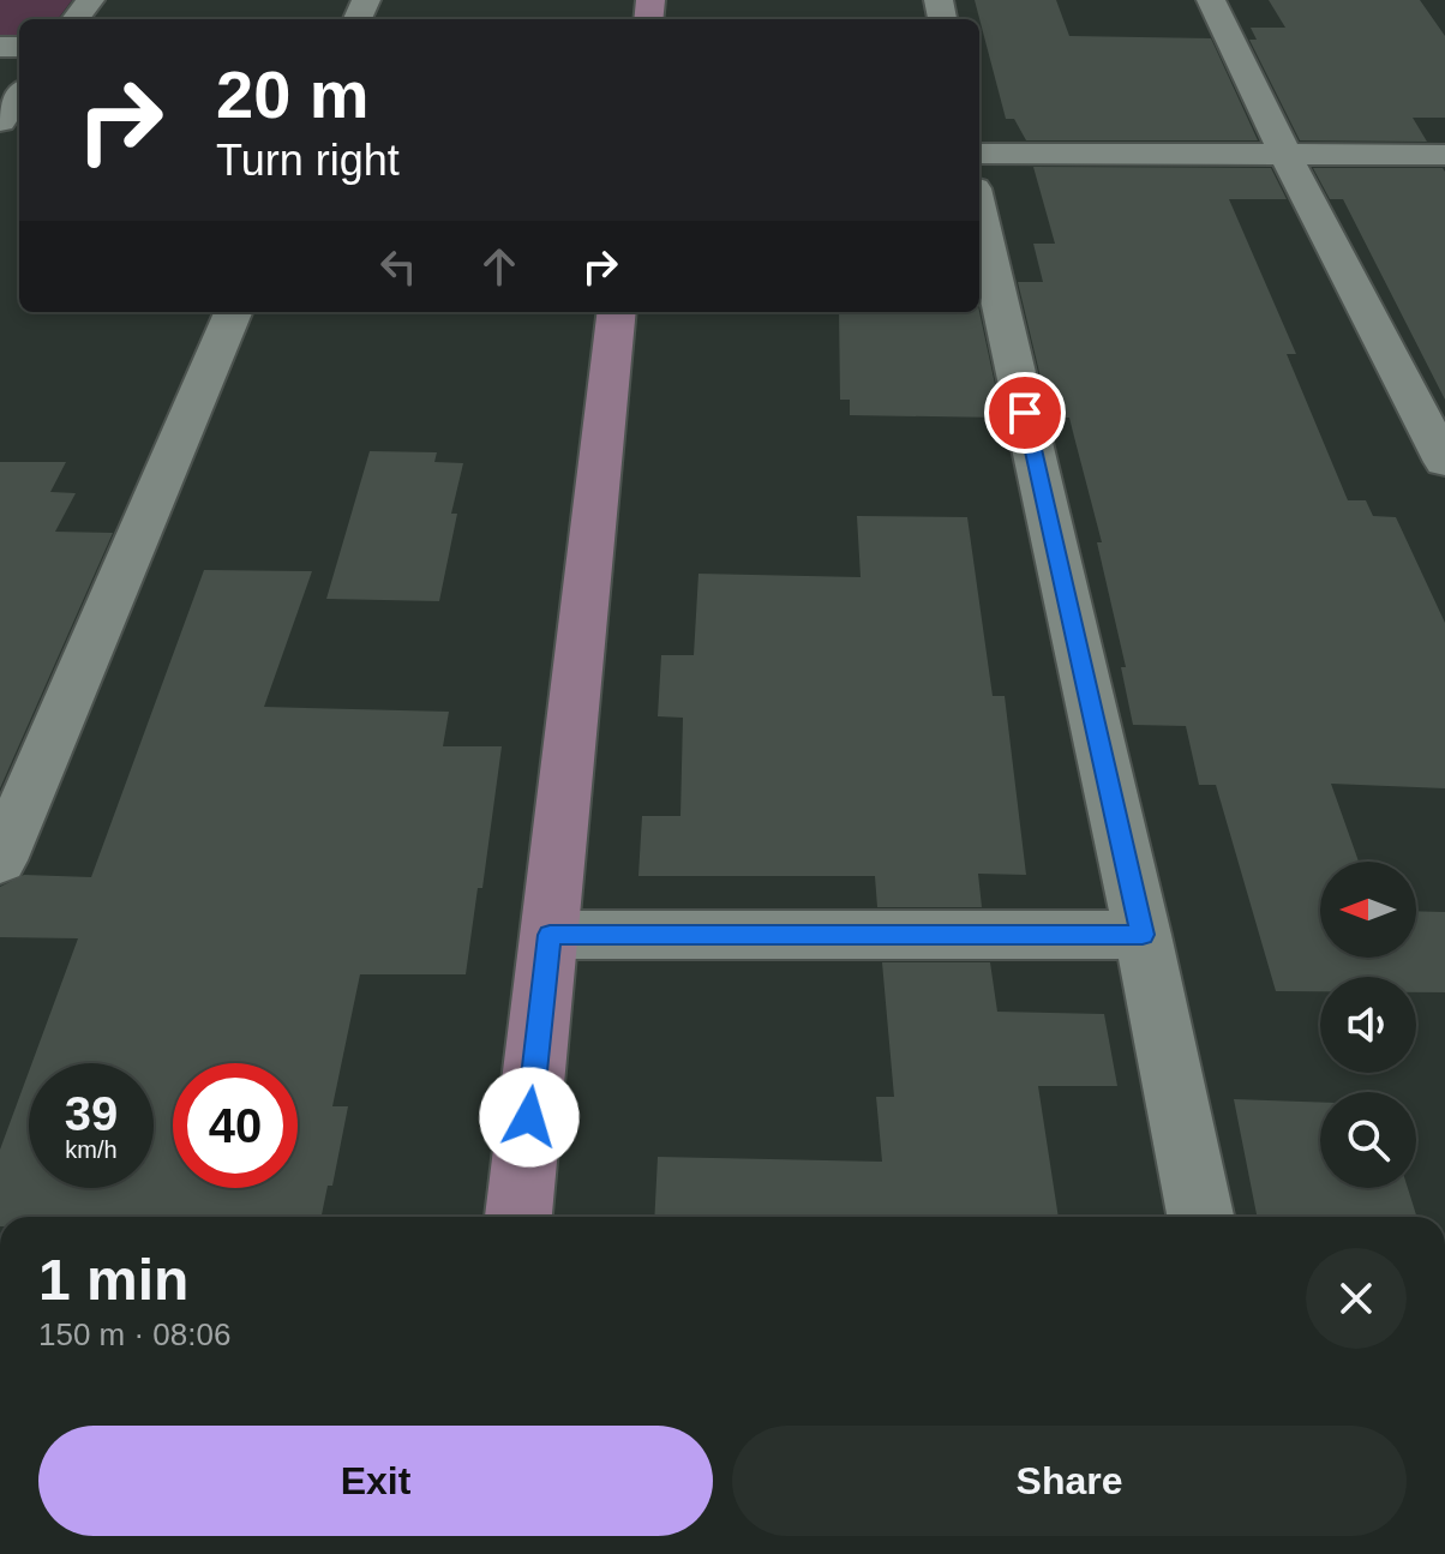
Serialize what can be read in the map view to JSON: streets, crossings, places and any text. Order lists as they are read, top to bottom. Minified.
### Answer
{"north":"left","page":{"turn":["20 m","Turn right"],"speed":"39 km/h","limit":"40","heading":["1 min","150 m · 08:06"],"buttons":["Exit","Share"]}}
